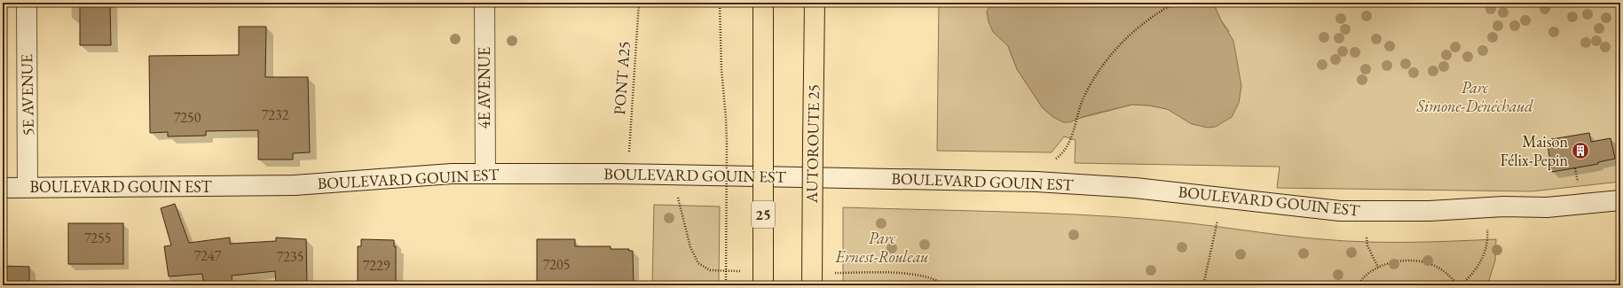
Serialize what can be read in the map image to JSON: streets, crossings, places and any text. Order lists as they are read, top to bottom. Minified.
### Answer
{"streets":{"highway":["AUTOROUTE 25","25"],"street":["4E AVENUE","5E AVENUE","BOULEVARD GOUIN EST"],"path":["PONT A25"]},"crossings":[["4E AVENUE","BOULEVARD GOUIN EST"],["5E AVENUE","BOULEVARD GOUIN EST"]],"parks":["Parc Simone-Dénéchaud","Parc Ernest-Rouleau"],"places":{"building":["Maison Félix-Pepin"]},"house_numbers":["7232","7250","7255","7247","7235","7205","7229"]}
